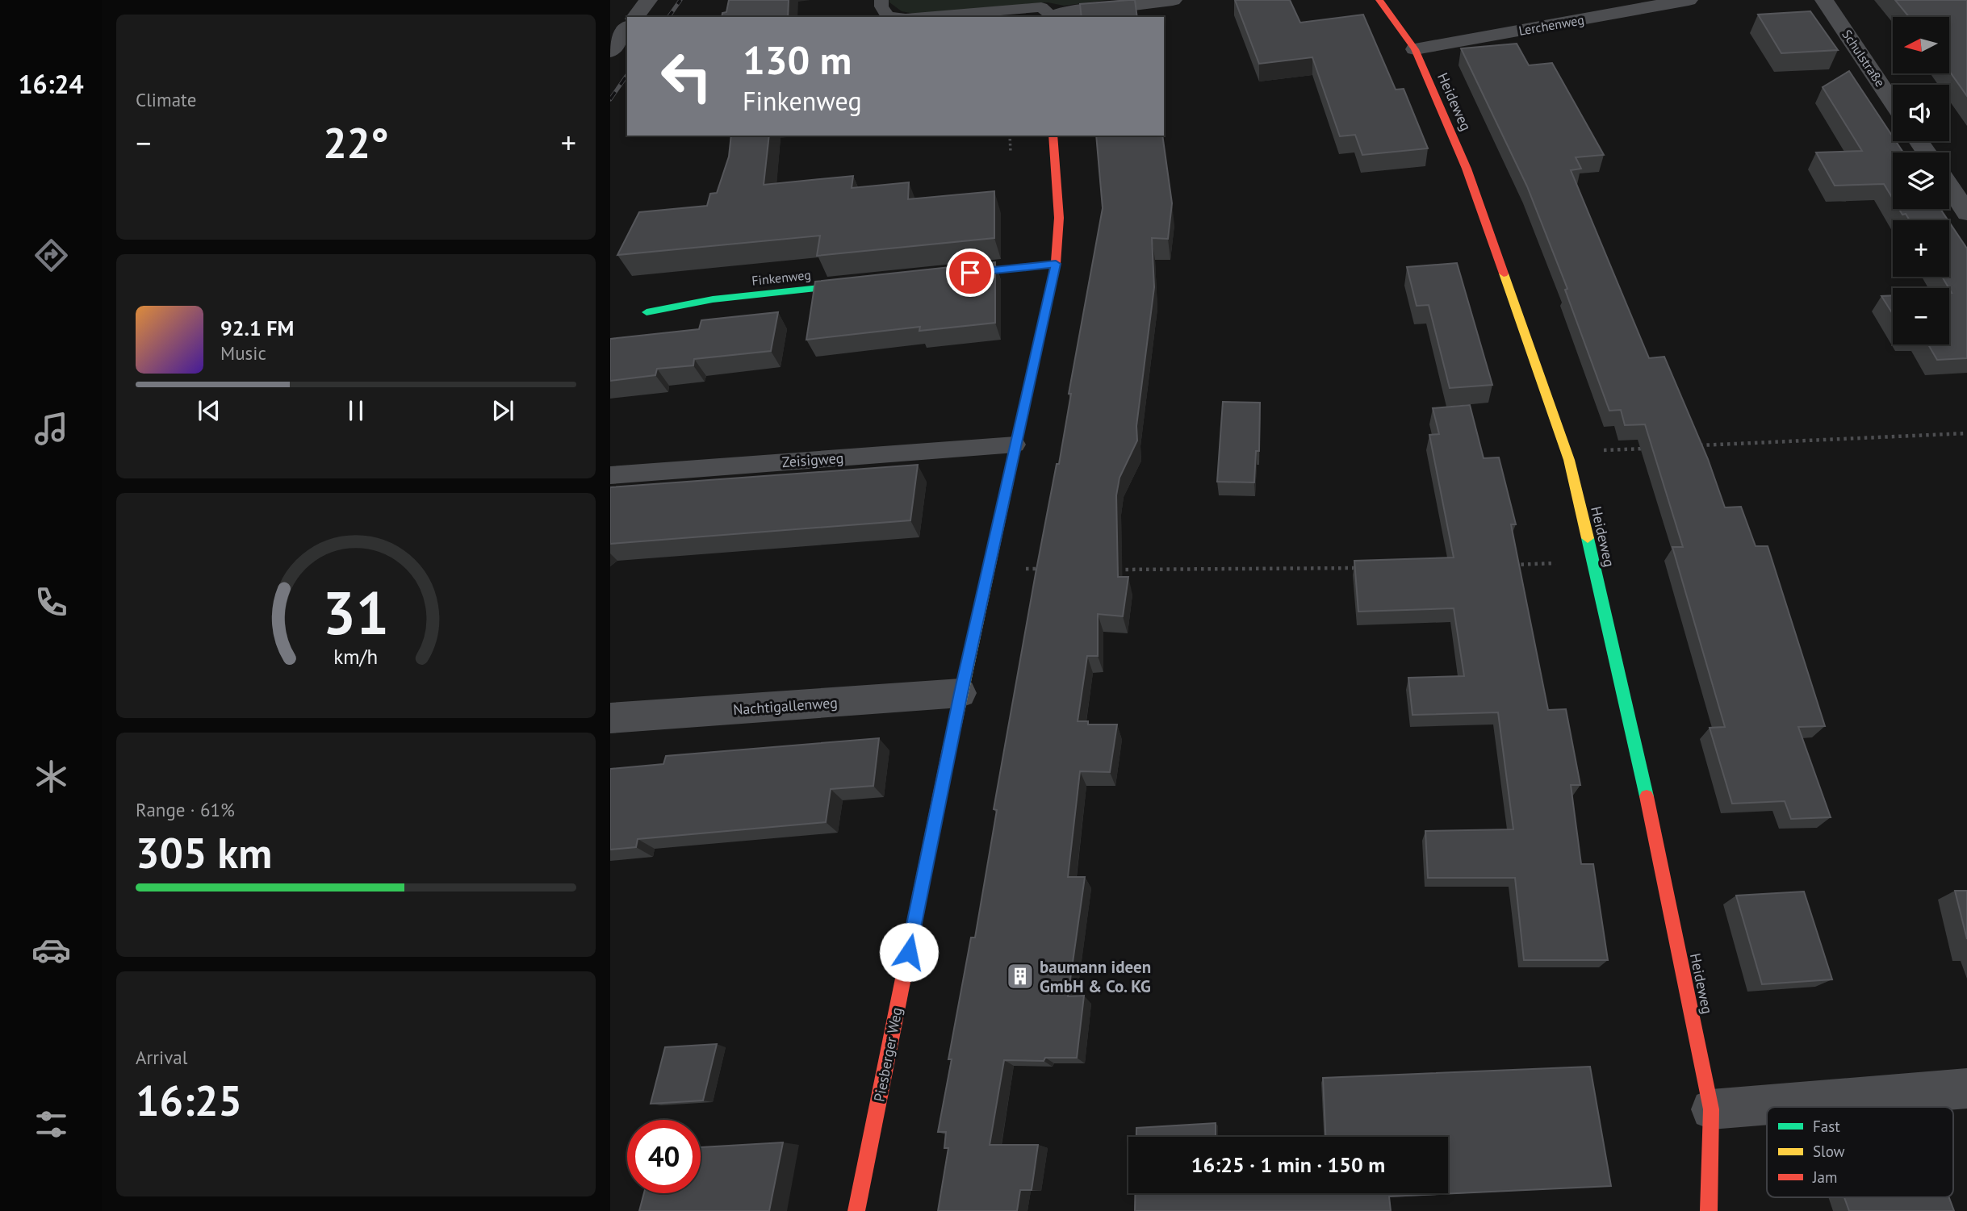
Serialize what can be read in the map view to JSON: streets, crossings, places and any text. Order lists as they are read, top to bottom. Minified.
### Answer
{"streets":{"street":["Lerchenweg","Schulstraße","Heideweg","Finkenweg","Nachtigallenweg","Piesberger Weg"],"lane":["Zeisigweg"]},"crossings":[["Lerchenweg","Heideweg"],["Zeisigweg","Piesberger Weg"],["Nachtigallenweg","Piesberger Weg"]],"places":{"building":["baumann ideen GmbH & Co. KG"]},"legend":["Fast","Slow","Jam"],"north":"left","page":{"tabs":"16:24","tile":["Climate",["Range · 61%","305 km"],["Arrival","16:25"]],"map_buttons":["+","−"],"turn":["130 m","Finkenweg"],"heat":["−","22°","+"],"song":["92.1 FM","Music"],"limit":"40","trip":"16:25 · 1 min · 150 m","gauge":["31","km/h"]}}
